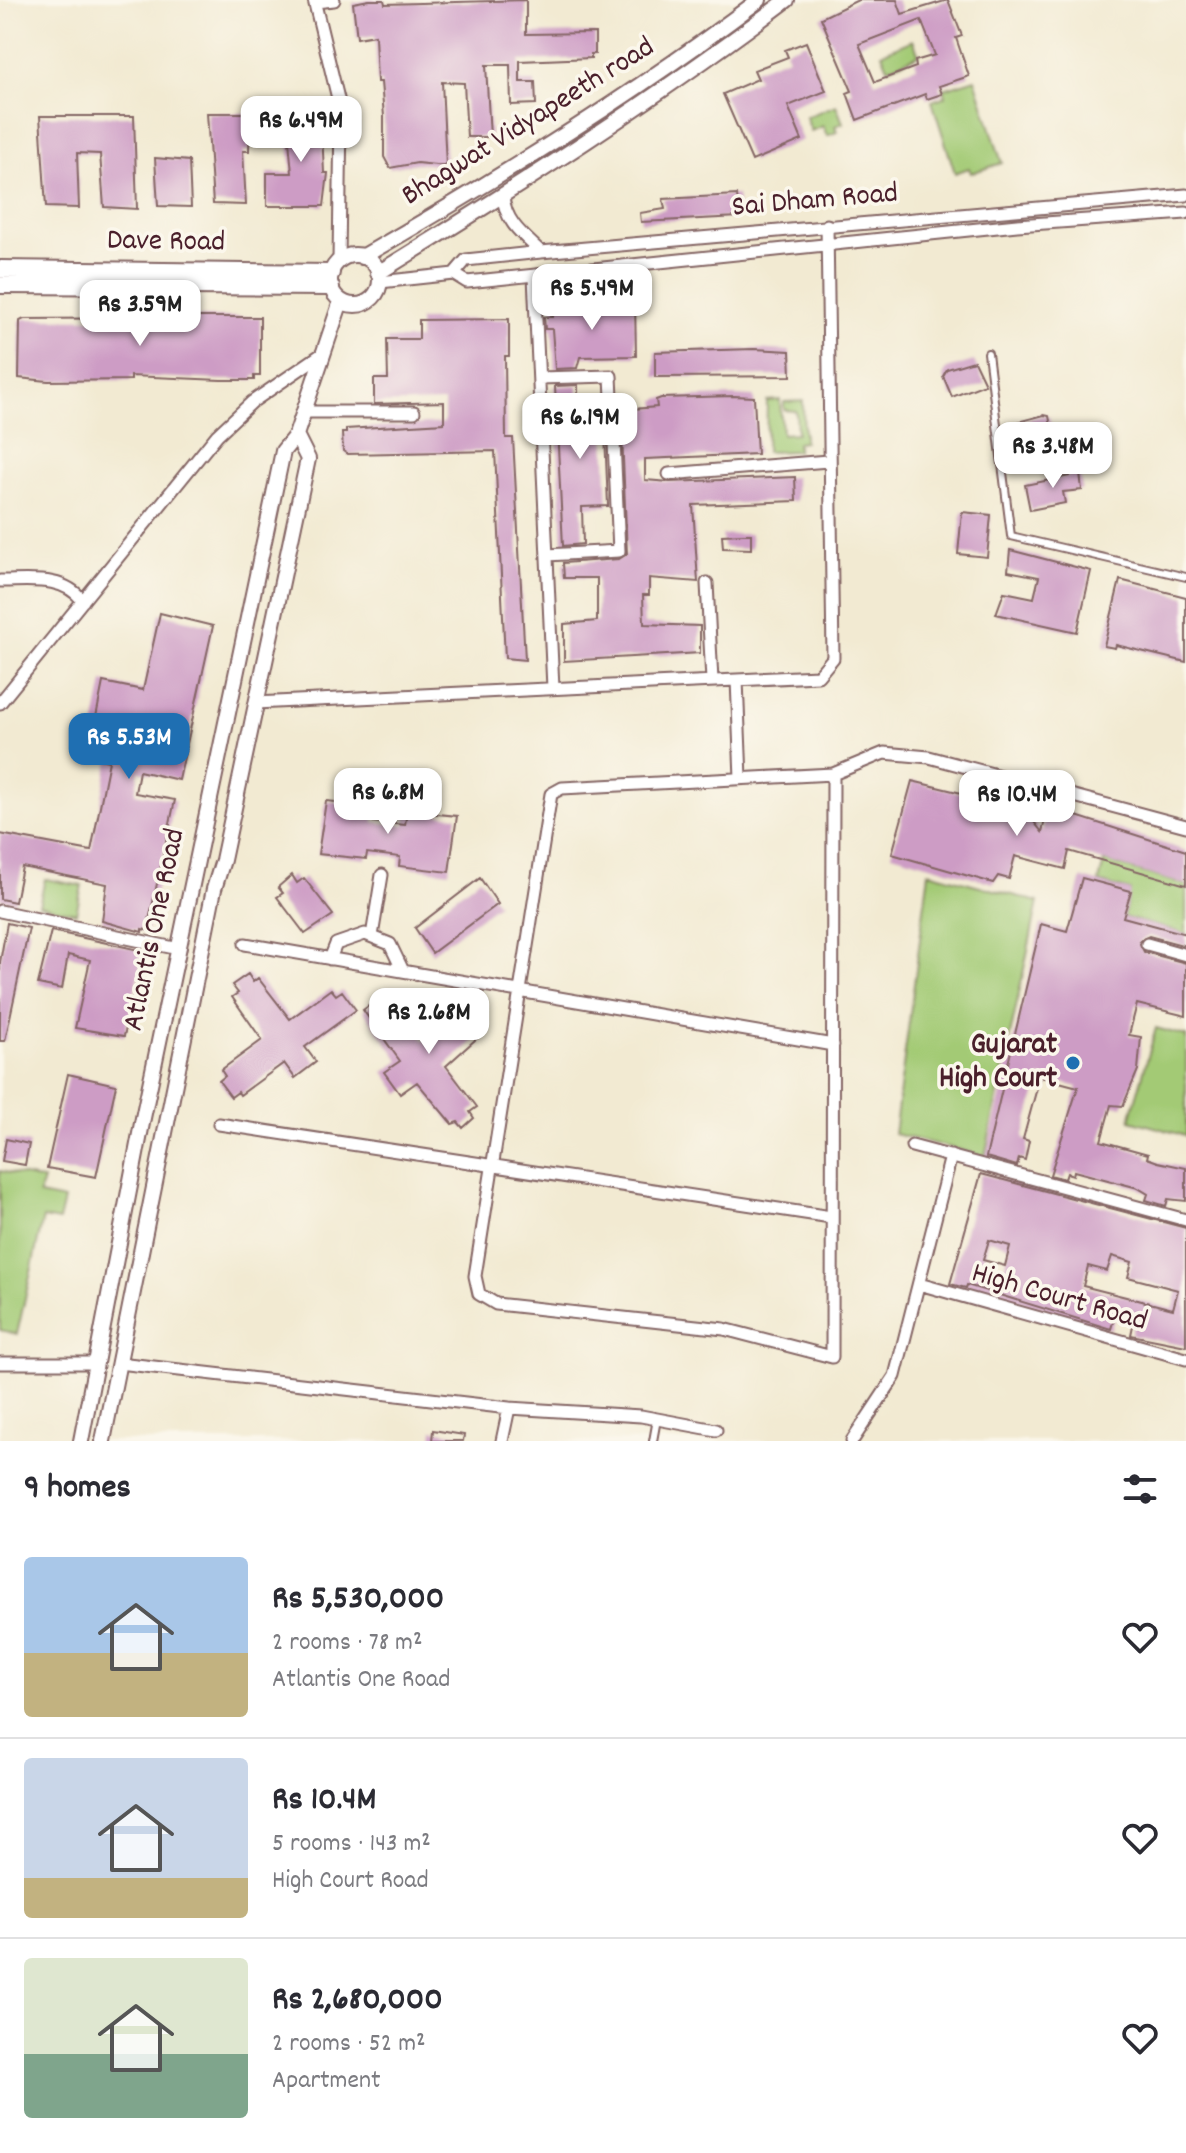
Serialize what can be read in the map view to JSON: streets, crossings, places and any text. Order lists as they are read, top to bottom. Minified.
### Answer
{"streets":{"main road":["Dave Road"],"street":["Bhagwat Vidyapeeth road","Sai Dham Road","Atlantis One Road","High Court Road"]},"crossings":[["Dave Road","Atlantis One Road"]],"places":["Gujarat High Court"],"page":{"price":["Rs 6.49M","Rs 5.49M","Rs 3.59M","Rs 6.19M","Rs 3.48M","Rs 5.53M","Rs 6.8M","Rs 10.4M","Rs 2.68M"],"heading":"9 homes","list":[{"name":"Rs 5,530,000","note":"2 rooms · 78 m² · Atlantis One Road"},{"name":"Rs 10.4M","note":"5 rooms · 143 m² · High Court Road"},{"name":"Rs 2,680,000","note":"2 rooms · 52 m² · Apartment"}]}}
